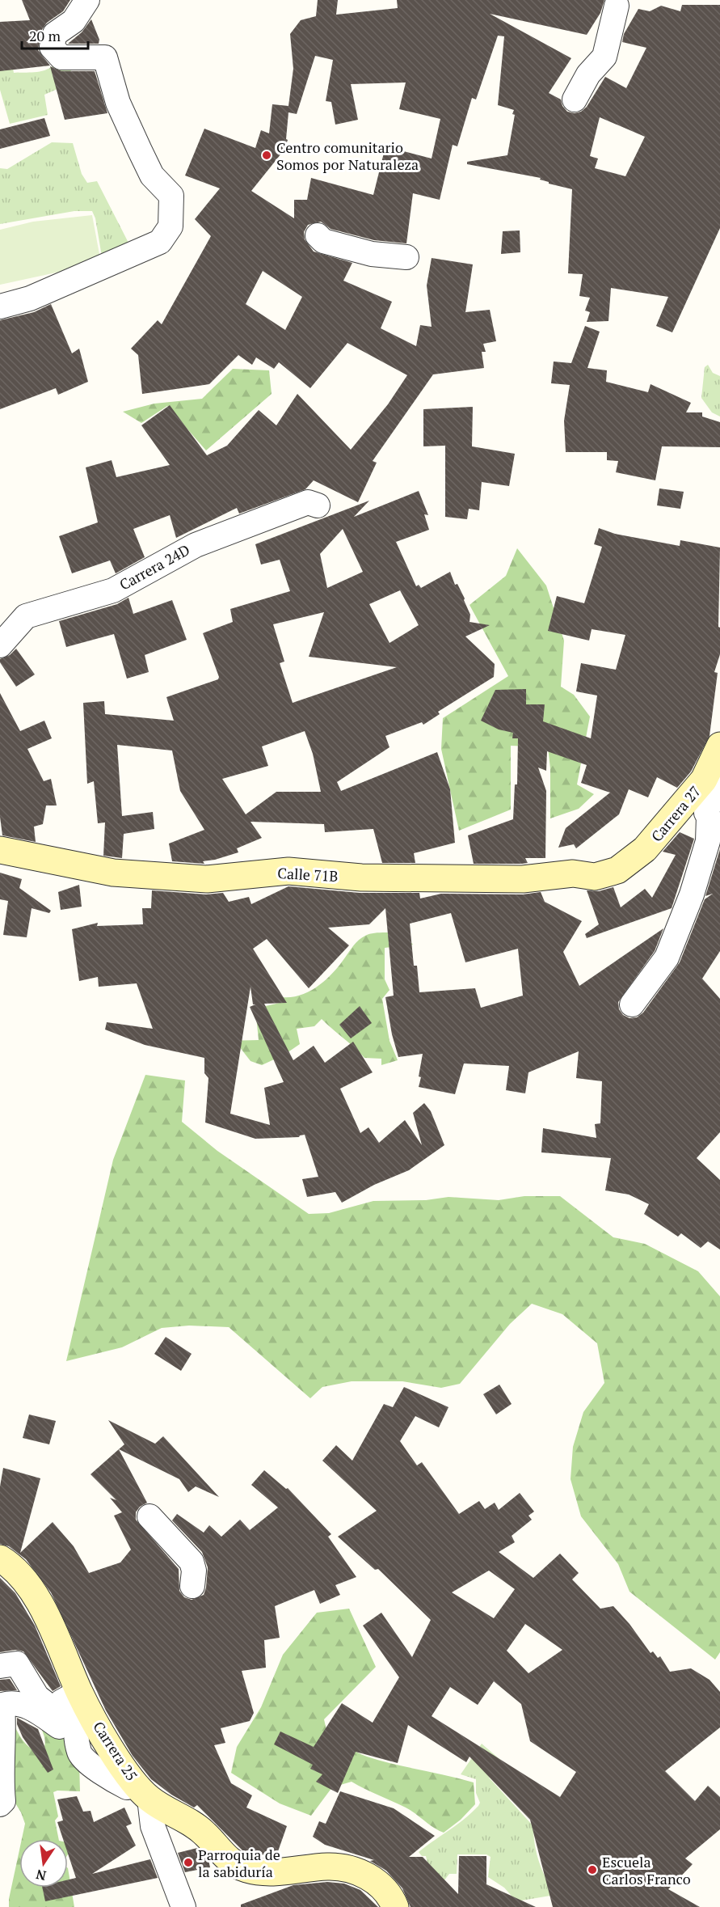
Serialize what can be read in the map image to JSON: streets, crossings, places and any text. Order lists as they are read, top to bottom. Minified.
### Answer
{"streets":{"street":["Carrera 24D","Carrera 27","Calle 71B","Carrera 25"]},"crossings":[["Carrera 27","Calle 71B"]],"places":["Centro comunitario Somos por Naturaleza","Parroquia de la sabiduría","Escuela Carlos Franco"],"scale_bar":"20 m","north":"bottom"}
